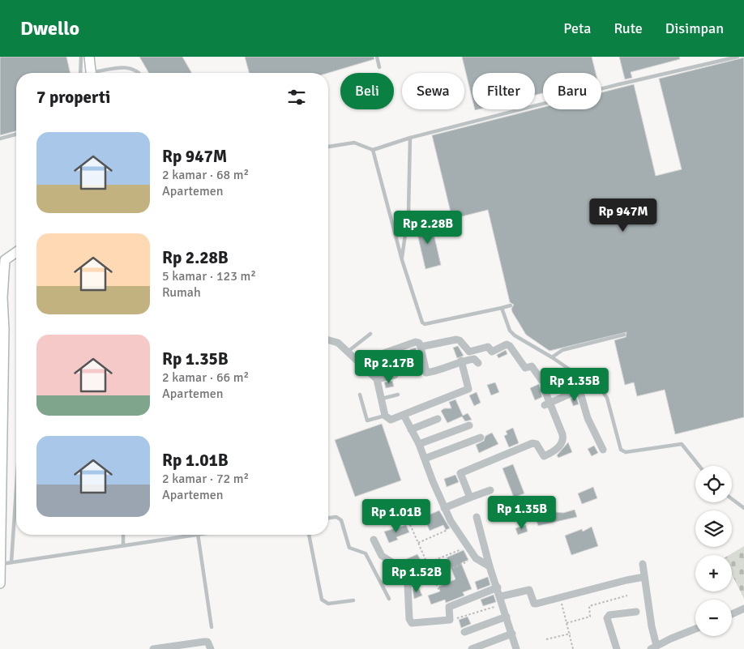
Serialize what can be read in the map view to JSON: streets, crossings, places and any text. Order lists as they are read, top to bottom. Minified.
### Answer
{"page":{"header":"Dwello","nav":["Peta","Rute","Disimpan"],"chip":["Beli","Sewa","Filter","Baru"],"heading":"7 properti","list":[{"name":"Rp 947M","note":"2 kamar · 68 m² · Apartemen"},{"name":"Rp 2.28B","note":"5 kamar · 123 m² · Rumah"},{"name":"Rp 1.35B","note":"2 kamar · 66 m² · Apartemen"},{"name":"Rp 1.01B","note":"2 kamar · 72 m² · Apartemen"}],"price":["Rp 947M","Rp 2.28B","Rp 2.17B","Rp 1.35B","Rp 1.35B","Rp 1.01B","Rp 1.52B"],"map_buttons":["+","−"]}}
